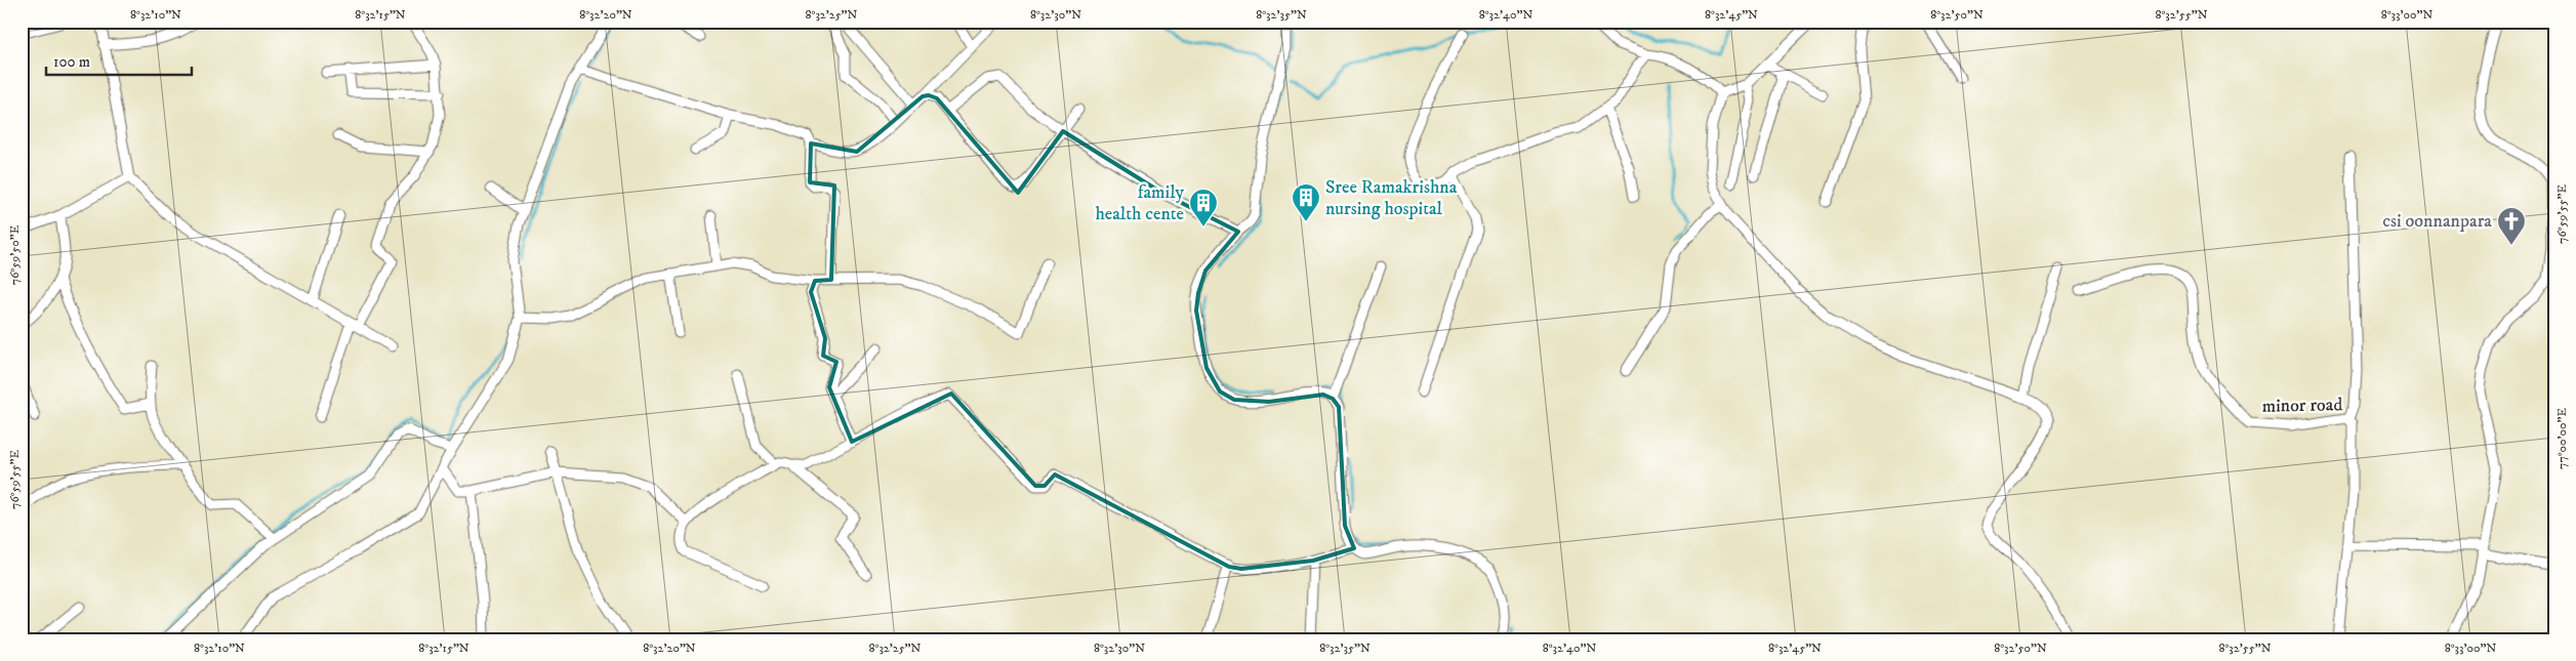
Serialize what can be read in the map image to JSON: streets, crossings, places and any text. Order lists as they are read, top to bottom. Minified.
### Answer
{"streets":{"street":["minor road"]},"places":{"building":["Sree Ramakrishna nursing hospital","family health cente"],"church":["csi oonnanpara"]},"scale_bar":"100 m","coordinates":["8°32'10\"N","8°32'15\"N","8°32'20\"N","8°32'25\"N","8°32'30\"N","8°32'35\"N","8°32'40\"N","8°32'45\"N","8°32'50\"N","8°32'55\"N","8°33'00\"N","76°59'55\"E","76°59'50\"E","77°00'00\"E"]}
